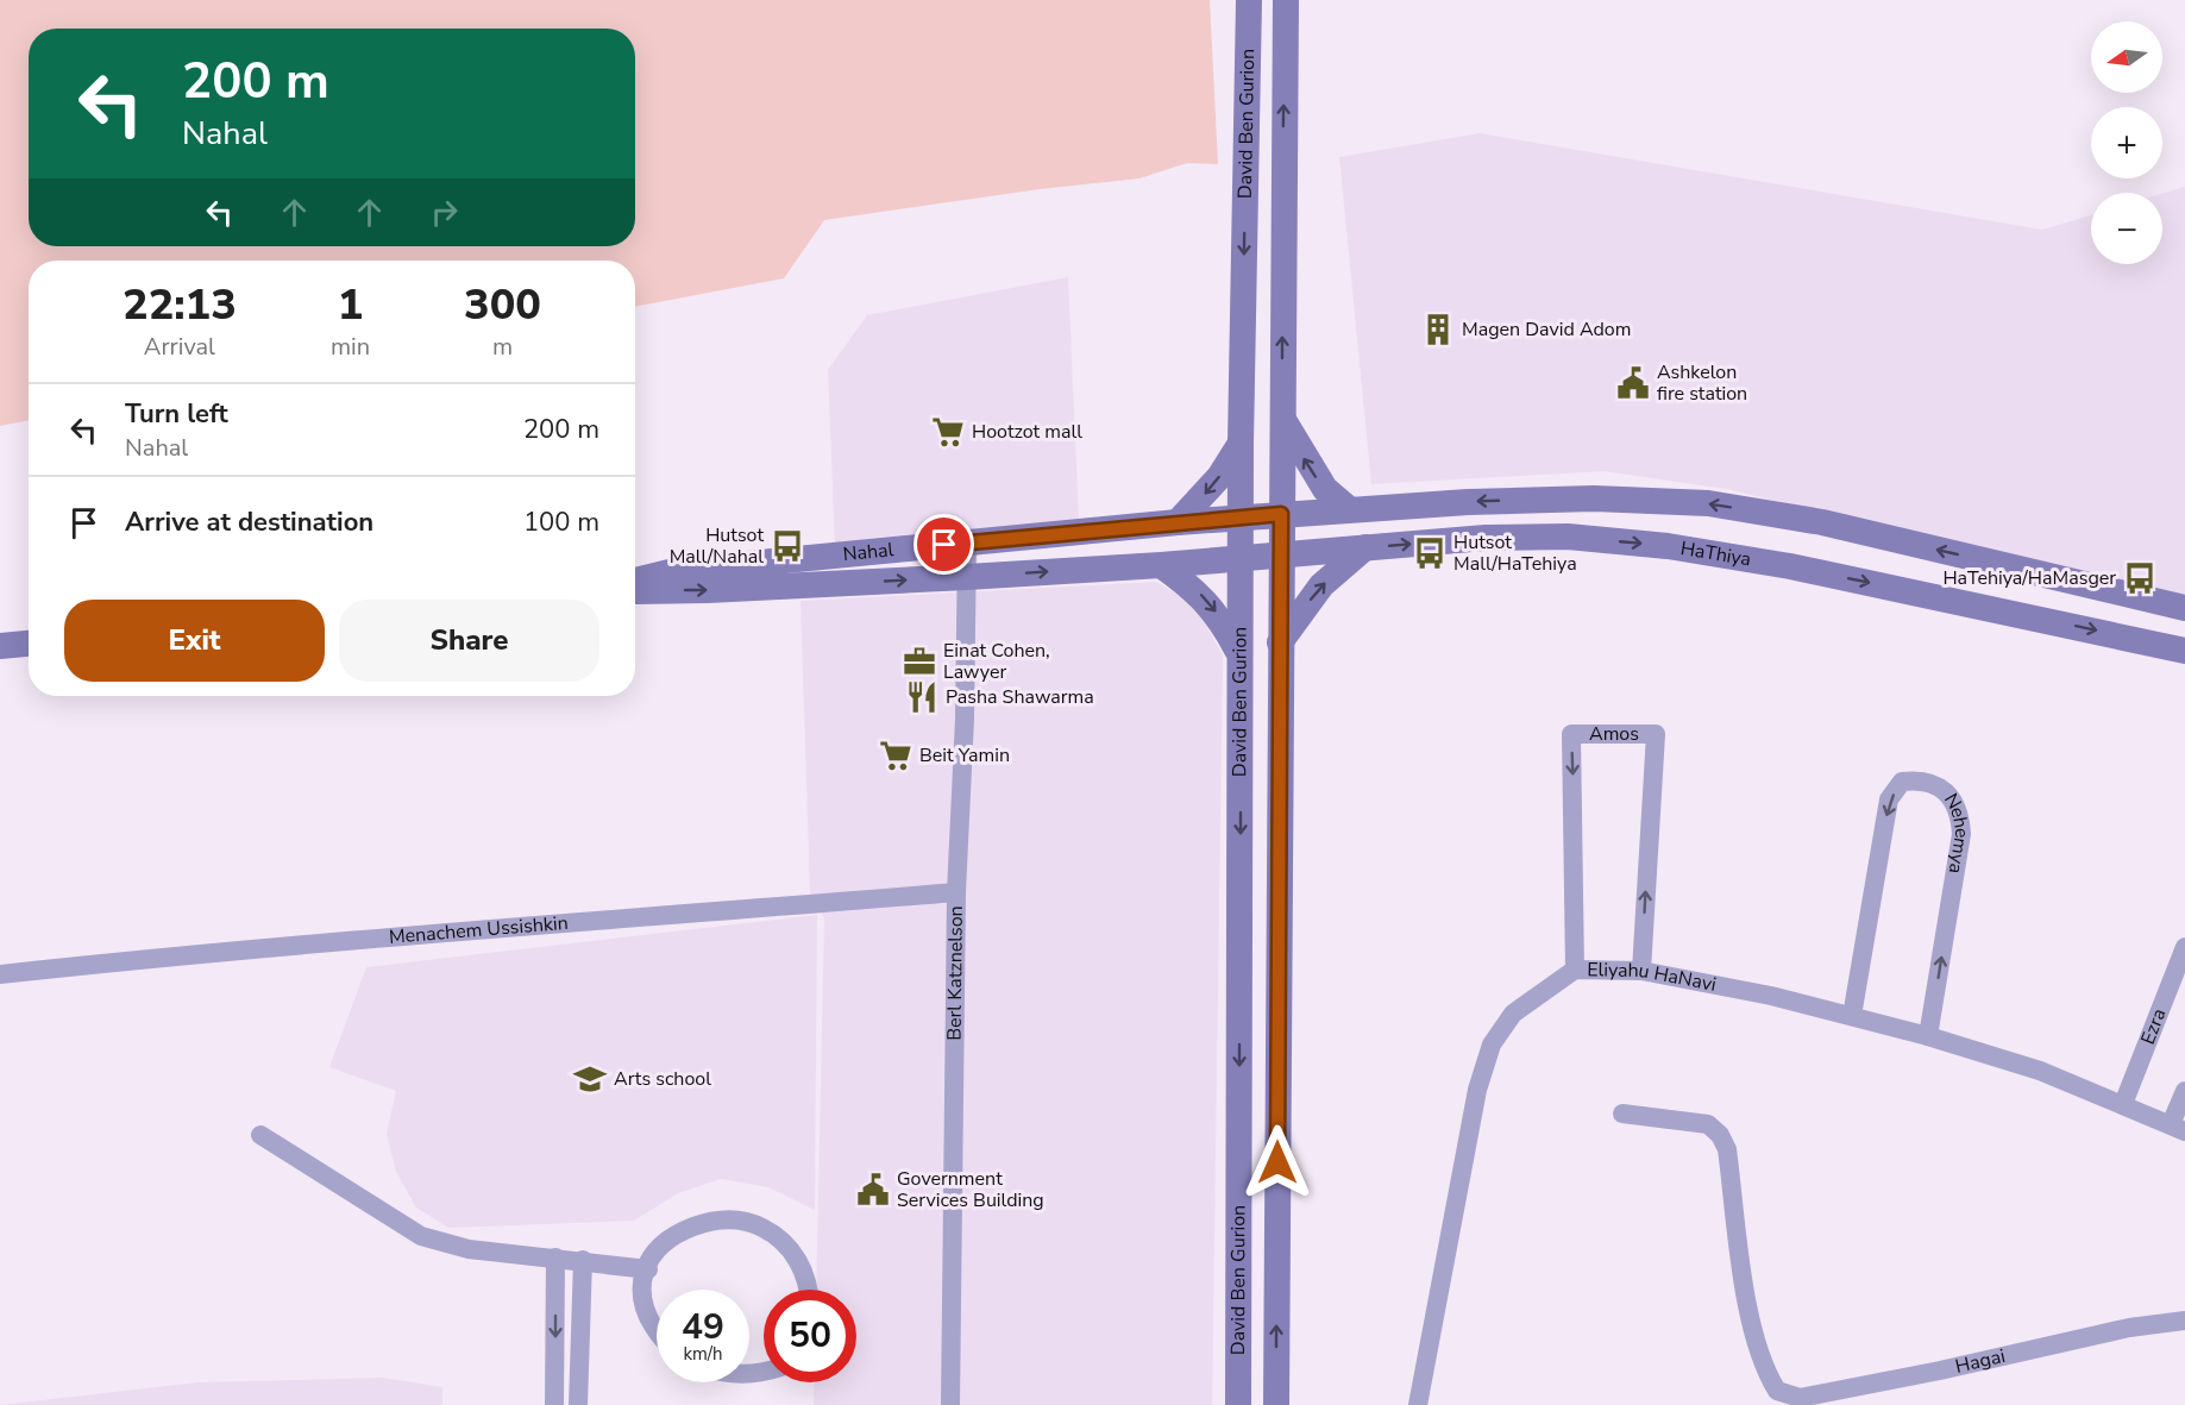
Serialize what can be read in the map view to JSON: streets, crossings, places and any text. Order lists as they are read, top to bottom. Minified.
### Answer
{"streets":{"main road":["David Ben Gurion","Nahal","HaThiya"],"street":["Amos","Nehemya","Menachem Ussishkin","Berl Katznelson","Eliyahu HaNavi","Ezra","Hagai"]},"crossings":[["David Ben Gurion","Nahal"],["David Ben Gurion","HaThiya"],["Nahal","HaThiya"],["Nahal","Berl Katznelson"],["Amos","Eliyahu HaNavi"],["Nehemya","Eliyahu HaNavi"],["Menachem Ussishkin","Berl Katznelson"],["Eliyahu HaNavi","Ezra"]],"places":{"building":["Magen David Adom"],"public building":["Ashkelon fire station","Government Services Building"],"supermarket":["Hootzot mall","Beit Yamin"],"bus stop":["Hutsot Mall/Nahal","Hutsot Mall/HaTehiya","HaTehiya/HaMasger"],"office":["Einat Cohen, Lawyer"],"restaurant":["Pasha Shawarma"],"school or university":["Arts school"]},"north":"left","page":{"map_buttons":["+","−"],"turn":["200 m","Nahal"],"eta":["22:13","Arrival","1","min","300","m"],"list":[{"name":"Turn left","note":"Nahal","value":"200 m"},{"name":"Arrive at destination","value":"100 m"}],"buttons":["Exit","Share"],"speed":"49 km/h","limit":"50"}}
